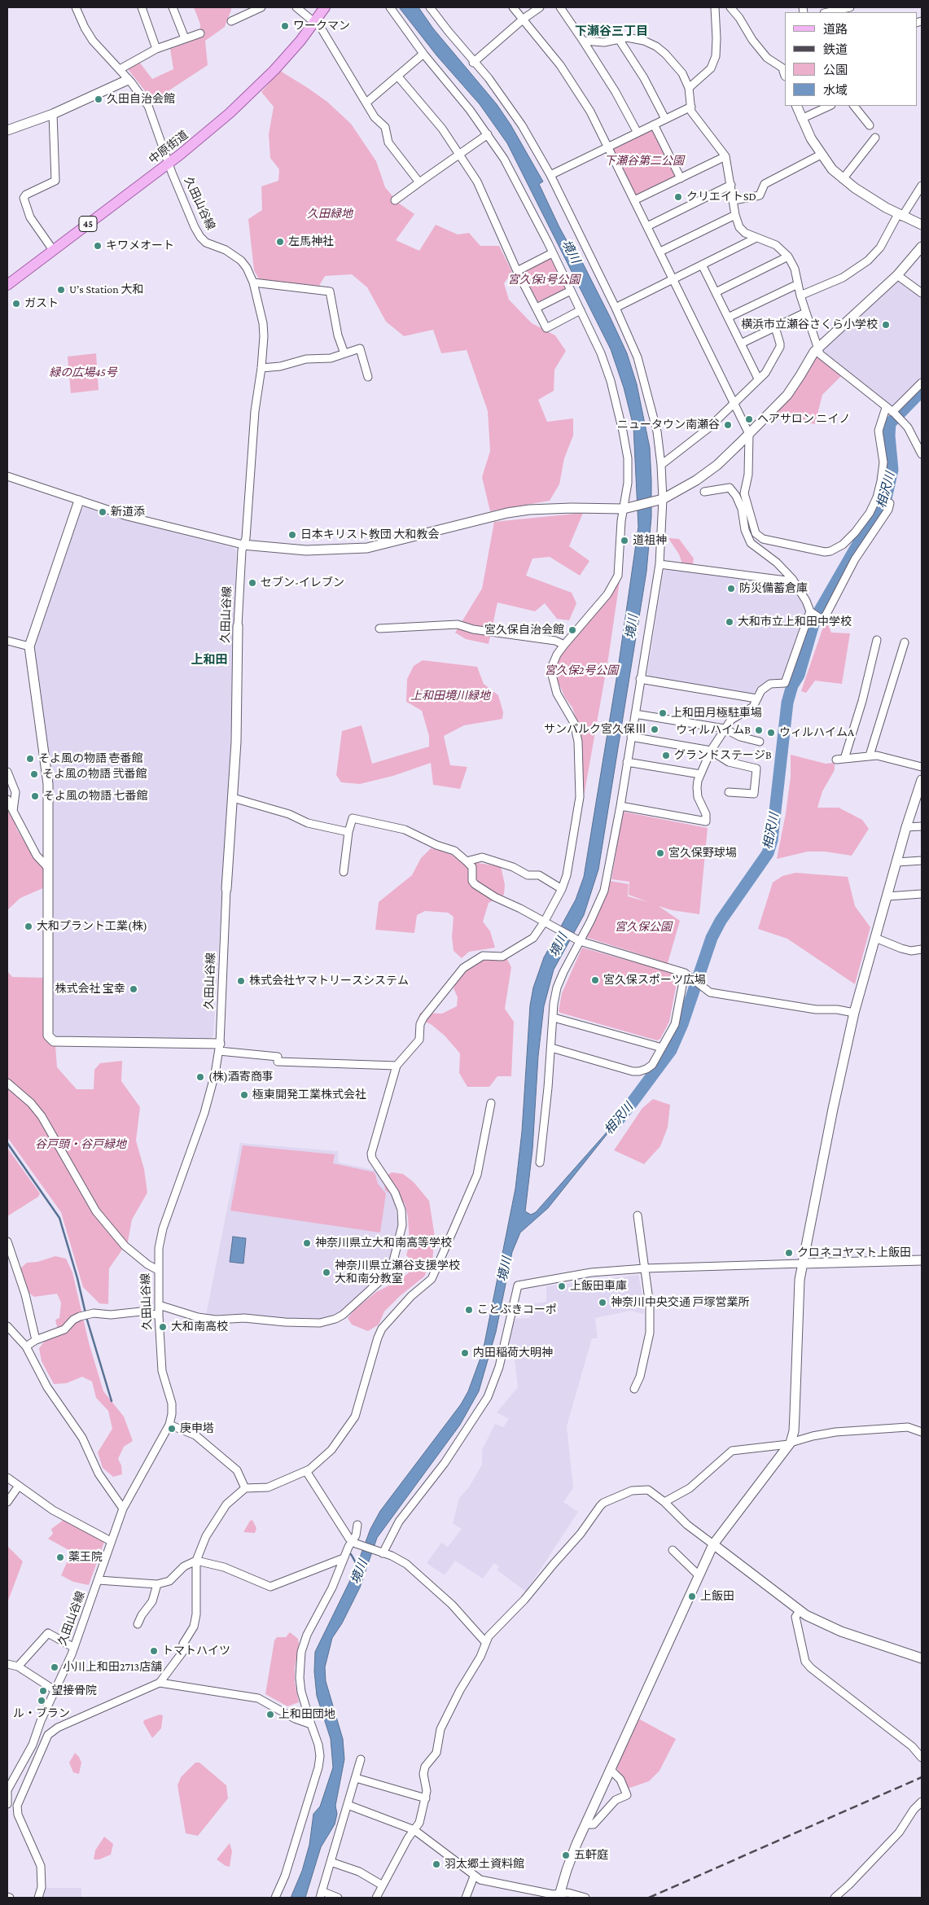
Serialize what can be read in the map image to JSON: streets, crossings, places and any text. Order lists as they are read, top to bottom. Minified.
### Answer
{"streets":{"main road":["中原街道","45"],"street":["久田山谷線"]},"crossings":[["中原街道","久田山谷線"]],"districts":["下瀬谷三丁目","上和田"],"water":["境川","相沢川"],"parks":["下瀬谷第二公園","久田緑地","宮久保1号公園","緑の広場45号","宮久保2号公園","上和田境川緑地","宮久保公園","谷戸頭・谷戸緑地"],"places":["ワークマン","久田自治会館","クリエイトSD","左馬神社","キワメオート","U’s Station 大和","ガスト","横浜市立瀬谷さくら小学校","ヘアサロン ニイノ","ニュータウン南瀬谷","新道添","日本キリスト教団 大和教会","道祖神","セブン-イレブン","防災備蓄倉庫","大和市立上和田中学校","宮久保自治会館","上和田月極駐車場","サンパルク宮久保Ⅲ","ウィルハイムB","ウィルハイムA","グランドステージB","そよ風の物語 壱番館","そよ風の物語 弐番館","そよ風の物語 七番館","宮久保野球場","大和プラント工業(株)","宮久保スポーツ広場","株式会社ヤマトリースシステム","株式会社 宝幸","(株)酒寄商事","極東開発工業株式会社","神奈川県立大和南高等学校","クロネコヤマト上飯田","神奈川県立瀬谷支援学校 大和南分教室","上飯田車庫","神奈川中央交通 戸塚営業所","ことぶきコーポ","大和南高校","内田稲荷大明神","庚申塔","薬王院","上飯田","トマトハイツ","小川上和田2713店舗","望接骨院","ル・ブラン","上和田団地","五軒庭","羽太郷土資料館"],"legend":["道路","鉄道","公園","水域"]}
